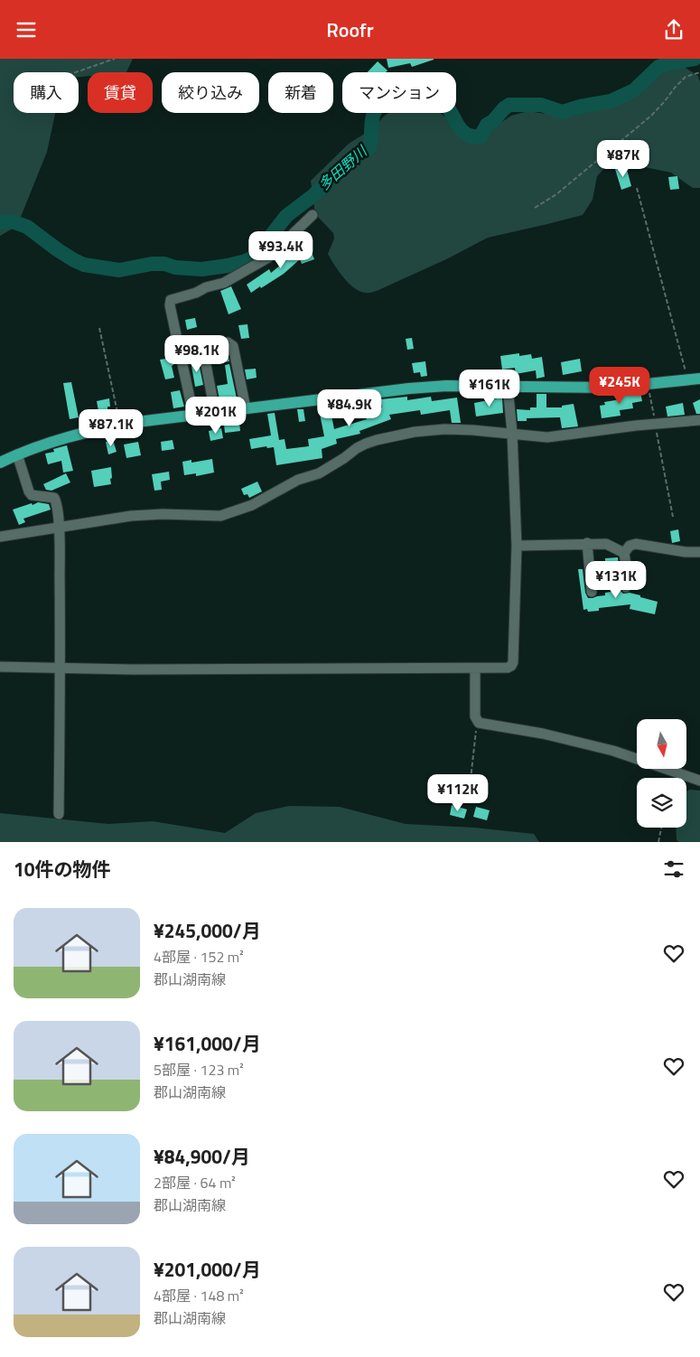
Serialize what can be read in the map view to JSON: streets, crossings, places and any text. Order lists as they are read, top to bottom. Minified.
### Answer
{"water":["多田野川"],"north":"bottom","page":{"header":"Roofr","chip":["購入","賃貸","絞り込み","新着","マンション"],"price":["¥87K","¥93.4K","¥98.1K","¥245K","¥161K","¥84.9K","¥201K","¥87.1K","¥131K","¥112K"],"heading":"10件の物件","list":[{"name":"¥245,000/月","note":"4部屋 · 152 m² · 郡山湖南線"},{"name":"¥161,000/月","note":"5部屋 · 123 m² · 郡山湖南線"},{"name":"¥84,900/月","note":"2部屋 · 64 m² · 郡山湖南線"},{"name":"¥201,000/月","note":"4部屋 · 148 m² · 郡山湖南線"}]}}
